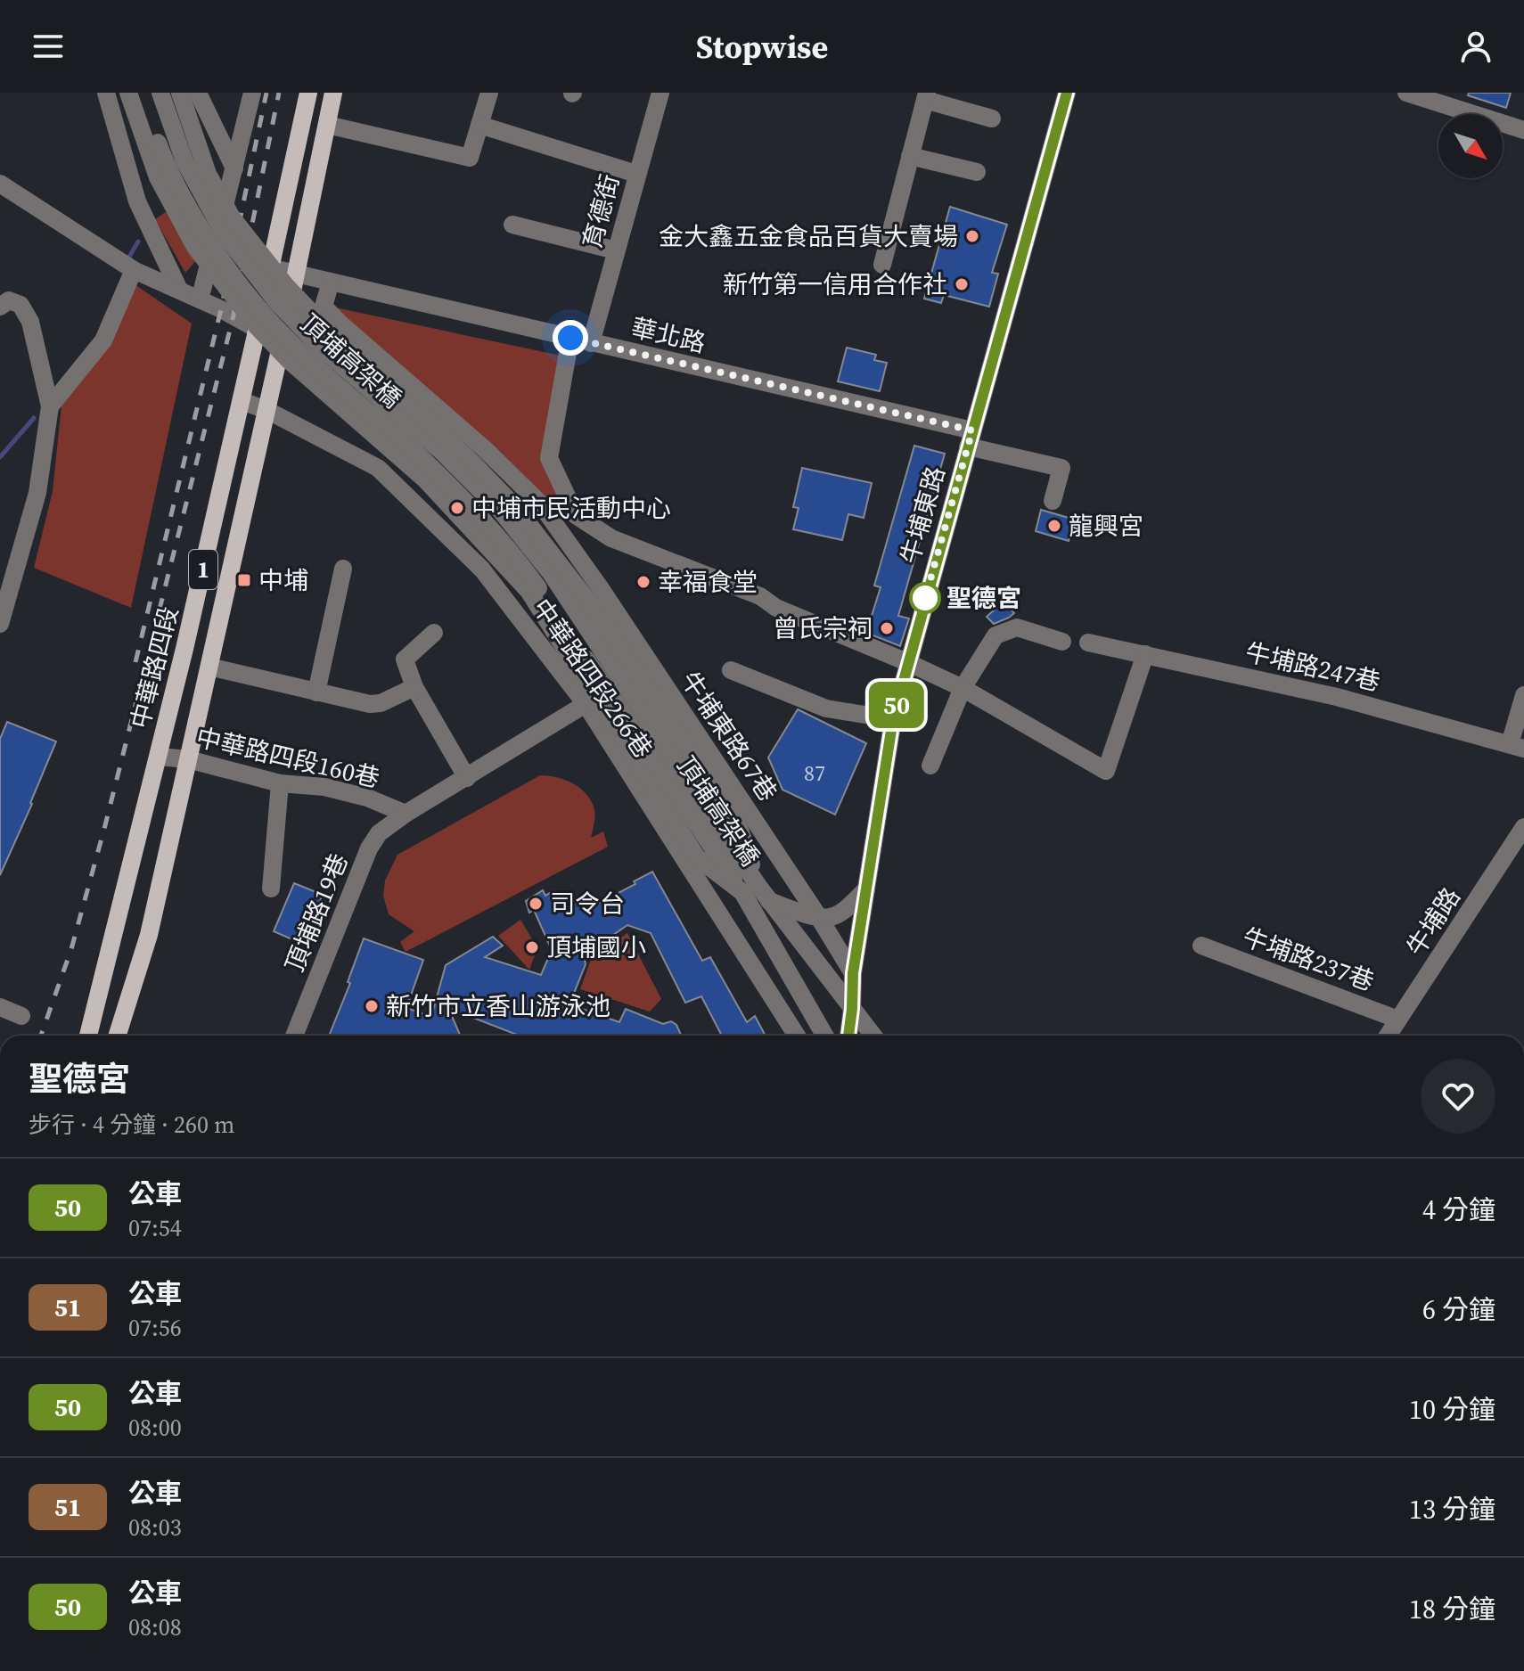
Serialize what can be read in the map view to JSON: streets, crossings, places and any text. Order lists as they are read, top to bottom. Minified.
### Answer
{"streets":{"main road":["1","中華路四段"],"street":["育德街","華北路","頂埔高架橋","牛埔東路","牛埔路247巷","中華路四段266巷","牛埔東路67巷","中華路四段160巷","頂埔路19巷","牛埔路","牛埔路237巷"]},"crossings":[["育德街","華北路"],["華北路","牛埔東路"],["華北路","中華路四段"],["牛埔東路","牛埔東路67巷"],["中華路四段","中華路四段266巷"],["中華路四段","中華路四段160巷"],["中華路四段266巷","頂埔路19巷"],["中華路四段160巷","頂埔路19巷"],["牛埔路","牛埔路237巷"]],"places":{"other":["金大鑫五金食品百貨大賣場","新竹第一信用合作社","中埔市民活動中心","龍興宮","幸福食堂","聖德宮","曾氏宗祠","司令台","頂埔國小","新竹市立香山游泳池"],"transit":["中埔"]},"lines":["bus line 50"],"house_numbers":["87"],"north":"bottom right","page":{"header":"Stopwise","on_map":"50","heading":["聖德宮","步行 · 4 分鐘 · 260 m"],"list":[{"mark":"50","name":"公車","note":"07:54","value":"4 分鐘"},{"mark":"51","name":"公車","note":"07:56","value":"6 分鐘"},{"mark":"50","name":"公車","note":"08:00","value":"10 分鐘"},{"mark":"51","name":"公車","note":"08:03","value":"13 分鐘"},{"mark":"50","name":"公車","note":"08:08","value":"18 分鐘"}]}}
